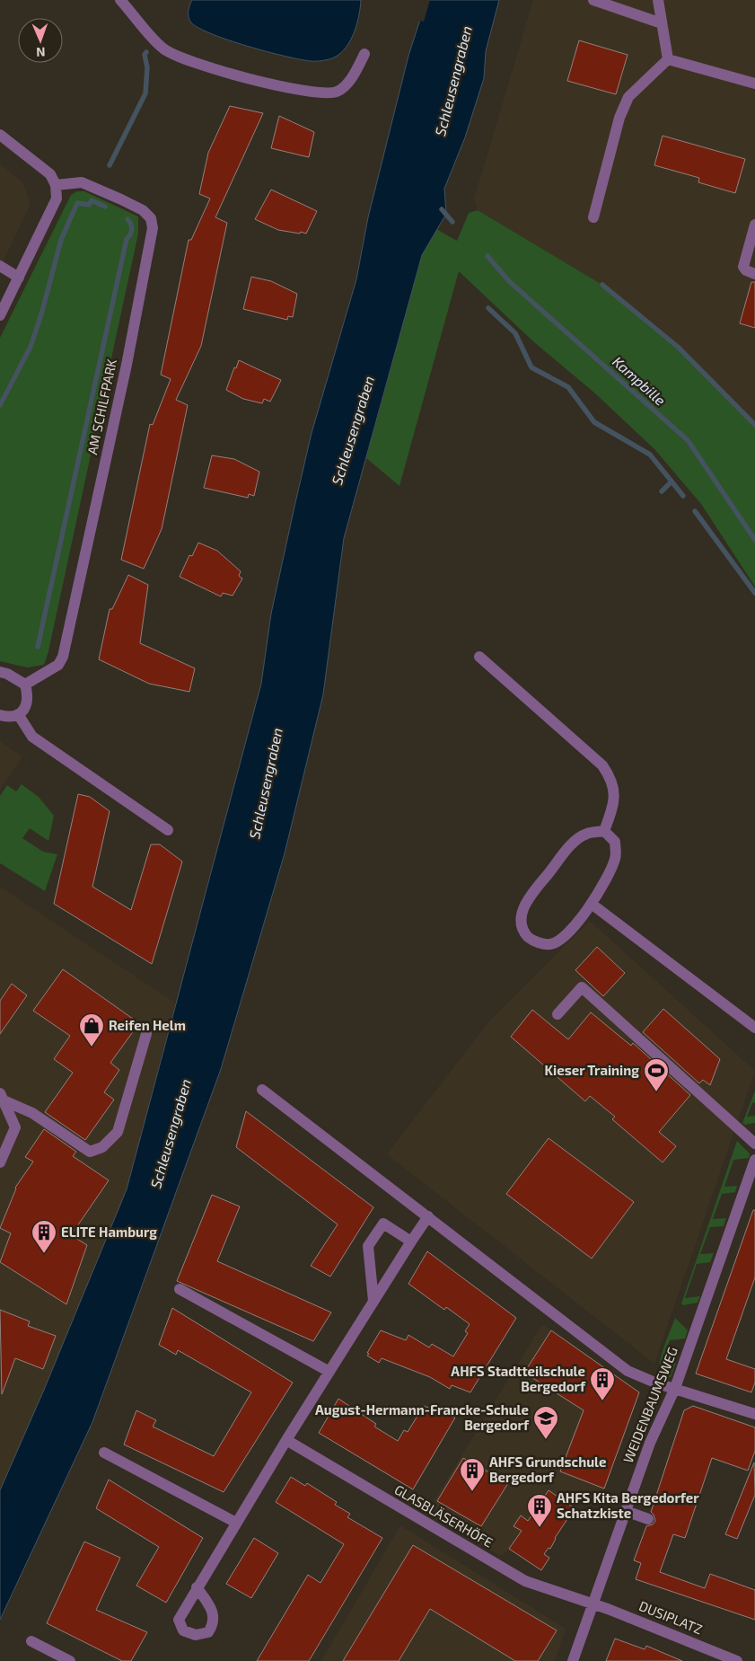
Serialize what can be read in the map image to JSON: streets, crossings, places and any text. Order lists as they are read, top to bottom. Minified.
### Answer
{"streets":{"street":["AM SCHILFPARK","WEIDENBAUMSWEG","GLASBLÄSERHÖFE","DUSIPLATZ"]},"crossings":[["WEIDENBAUMSWEG","GLASBLÄSERHÖFE"],["WEIDENBAUMSWEG","DUSIPLATZ"],["GLASBLÄSERHÖFE","DUSIPLATZ"]],"water":["Schleusengraben","Kampbille"],"places":{"shop":["Reifen Helm"],"sports":["Kieser Training"],"building":["ELITE Hamburg","AHFS Stadtteilschule Bergedorf","AHFS Grundschule Bergedorf","AHFS Kita Bergedorfer Schatzkiste"],"school or university":["August-Hermann-Francke-Schule Bergedorf"]},"north":"bottom"}
